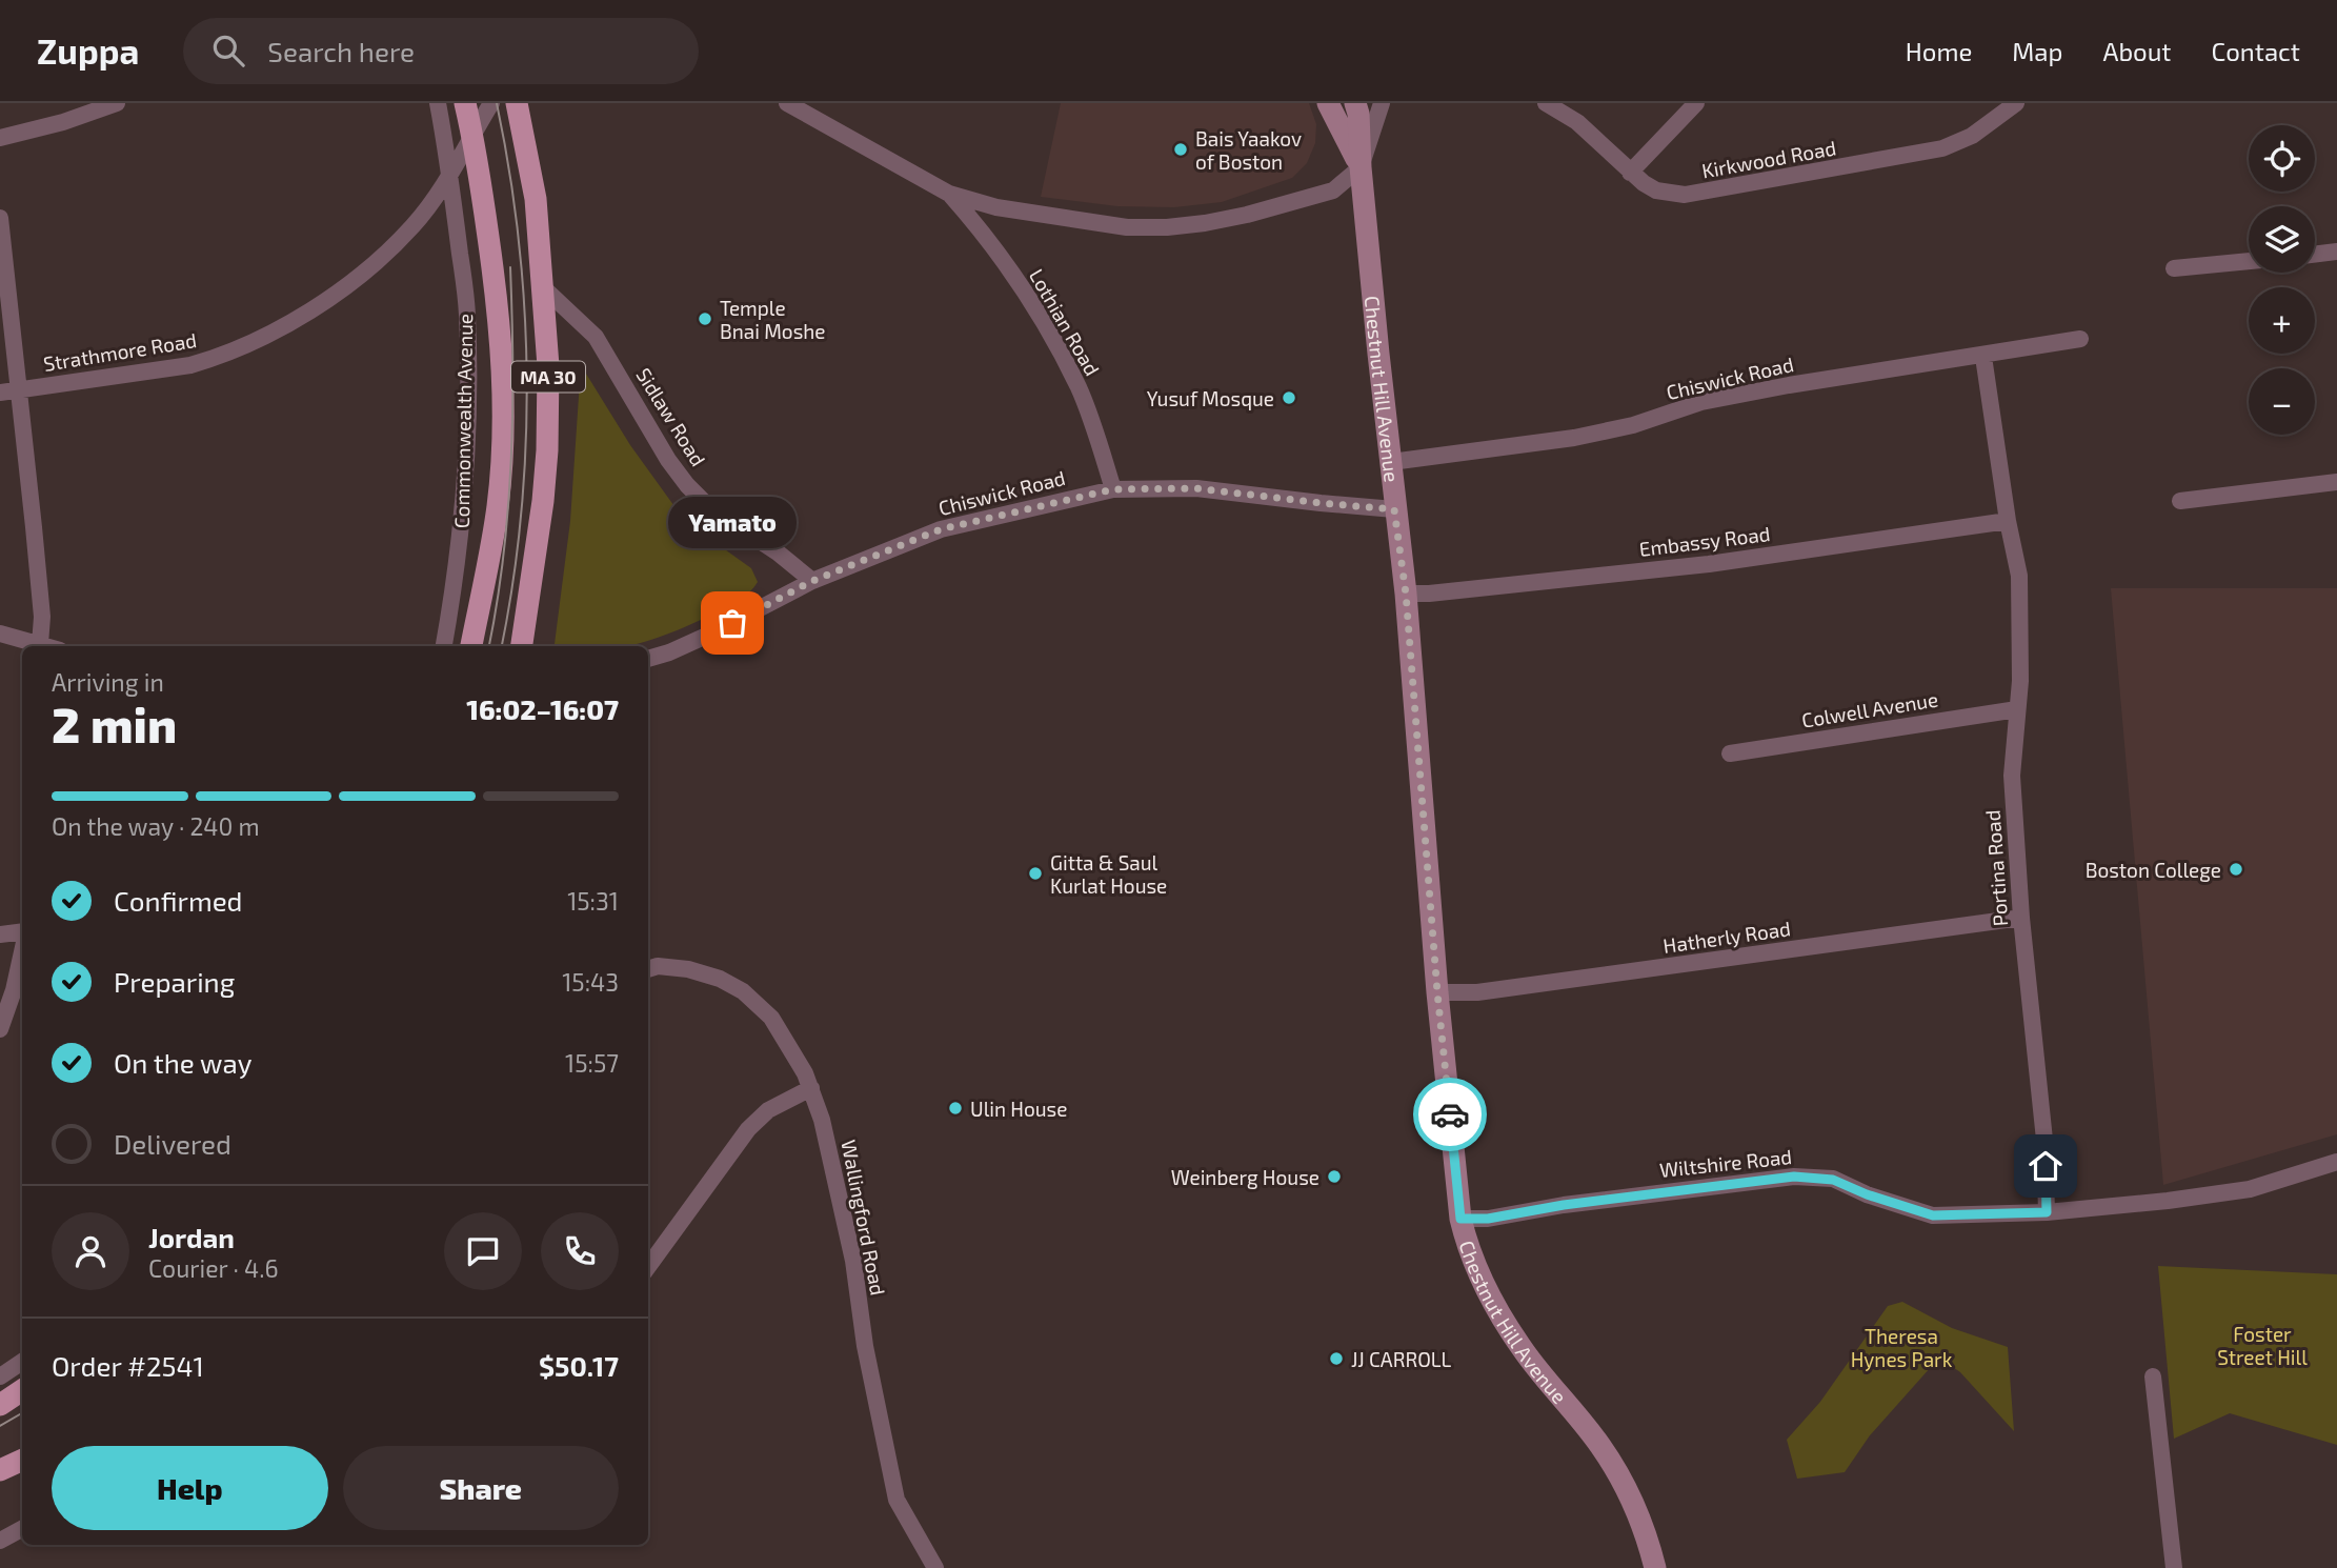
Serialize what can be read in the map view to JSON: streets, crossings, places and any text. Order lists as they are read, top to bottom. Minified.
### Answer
{"streets":{"main road":["MA 30","Chestnut Hill Avenue","Commonwealth Avenue"],"street":["Kirkwood Road","Lothian Road","Strathmore Road","Chiswick Road","Sidlaw Road","Embassy Road","Colwell Avenue","Portina Road","Hatherly Road","Wiltshire Road","Wallingford Road"]},"crossings":[["Lothian Road","Chiswick Road"],["Strathmore Road","Commonwealth Avenue"],["MA 30","Sidlaw Road"],["Chiswick Road","Chestnut Hill Avenue"],["Chiswick Road","Sidlaw Road"],["Chiswick Road","Portina Road"],["Chestnut Hill Avenue","Embassy Road"],["Chestnut Hill Avenue","Hatherly Road"],["Chestnut Hill Avenue","Wiltshire Road"],["Embassy Road","Portina Road"],["Colwell Avenue","Portina Road"],["Portina Road","Hatherly Road"],["Portina Road","Wiltshire Road"]],"parks":["Foster Street Hill","Theresa Hynes Park"],"places":["Bais Yaakov of Boston","Temple Bnai Moshe","Yusuf Mosque","Yamato","Boston College","Gitta & Saul Kurlat House","Ulin House","Weinberg House","JJ CARROLL"],"page":{"header":"Zuppa","search":"Search here","nav":["Home","Map","About","Contact"],"map_buttons":["+","−"],"bubble":"Yamato","heading":["2 min","Arriving in","16:02–16:07"],"panel":["Jordan","Courier · 4.6","Order #2541","$50.17"],"bar":"On the way · 240 m","list":[["Confirmed","15:31"],["Preparing","15:43"],["On the way","15:57"],"Delivered"],"buttons":["Help","Share"]}}
